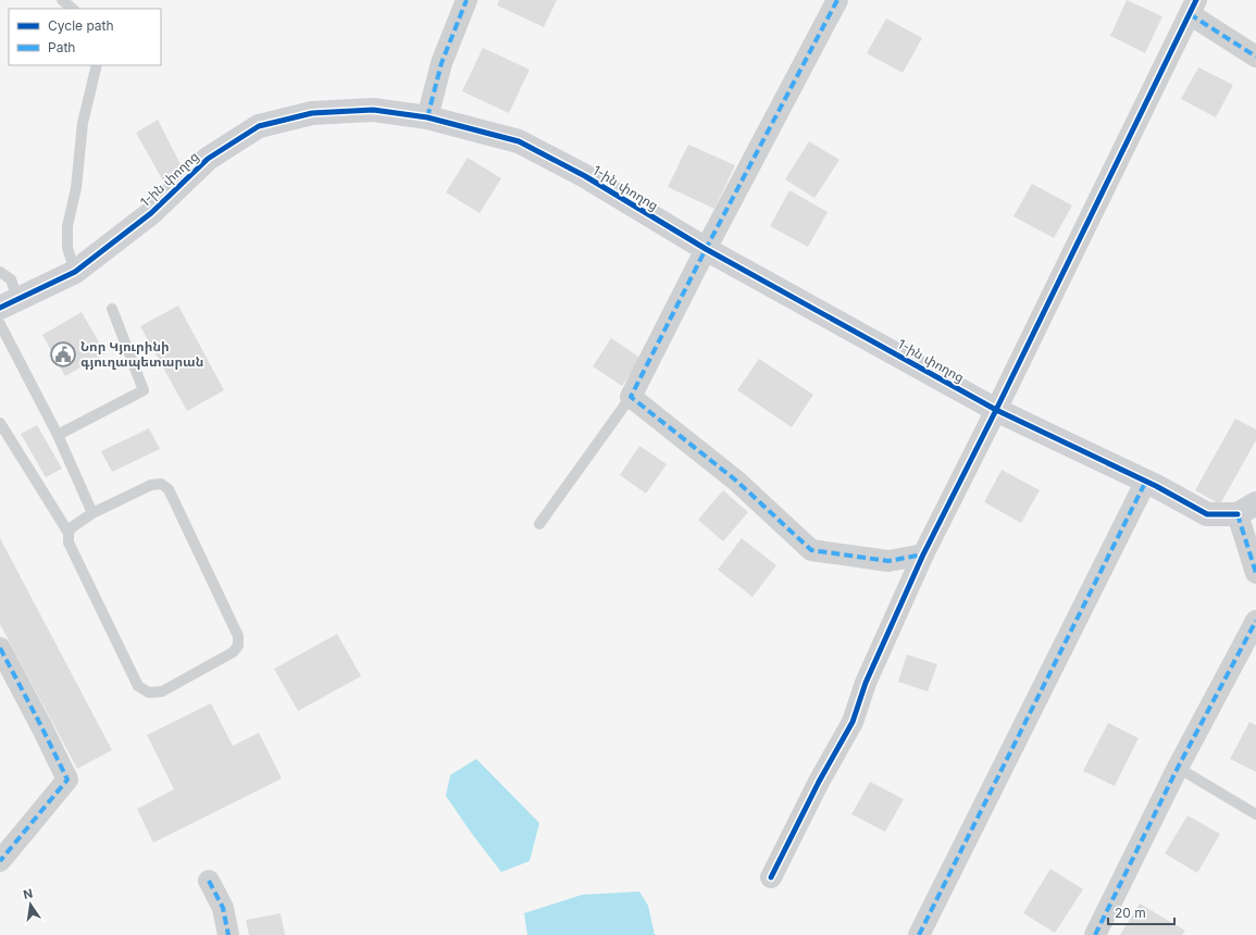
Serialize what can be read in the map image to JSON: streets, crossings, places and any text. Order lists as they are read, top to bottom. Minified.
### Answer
{"streets":{"street":["1-ին փողոց"]},"places":{"public building":["Նոր Կյուրինի գյուղապետարան"]},"legend":["Cycle path","Path"],"scale_bar":"20 m","north":"top"}
